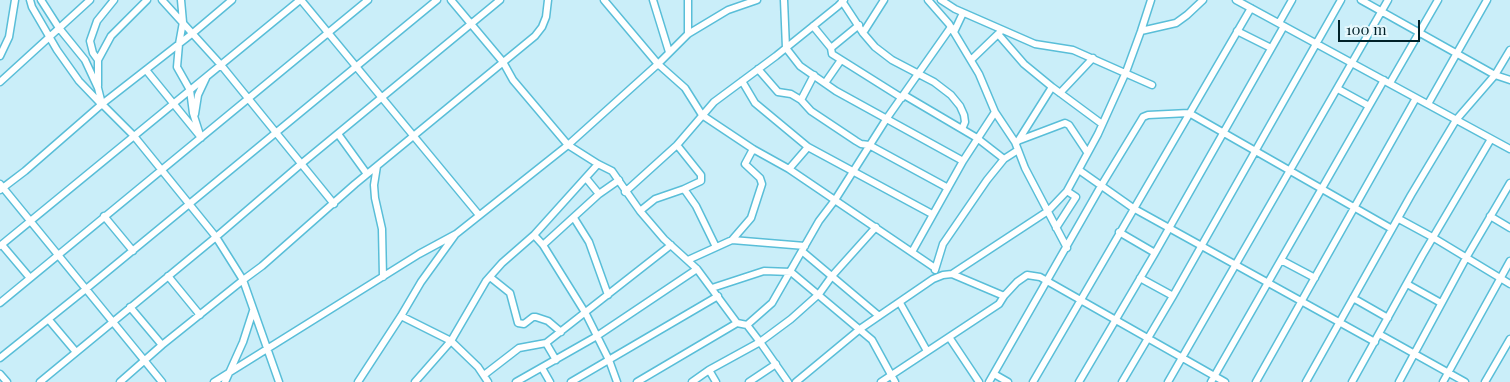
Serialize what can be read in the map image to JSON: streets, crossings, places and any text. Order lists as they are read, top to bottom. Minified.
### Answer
{"scale_bar":"100 m"}
